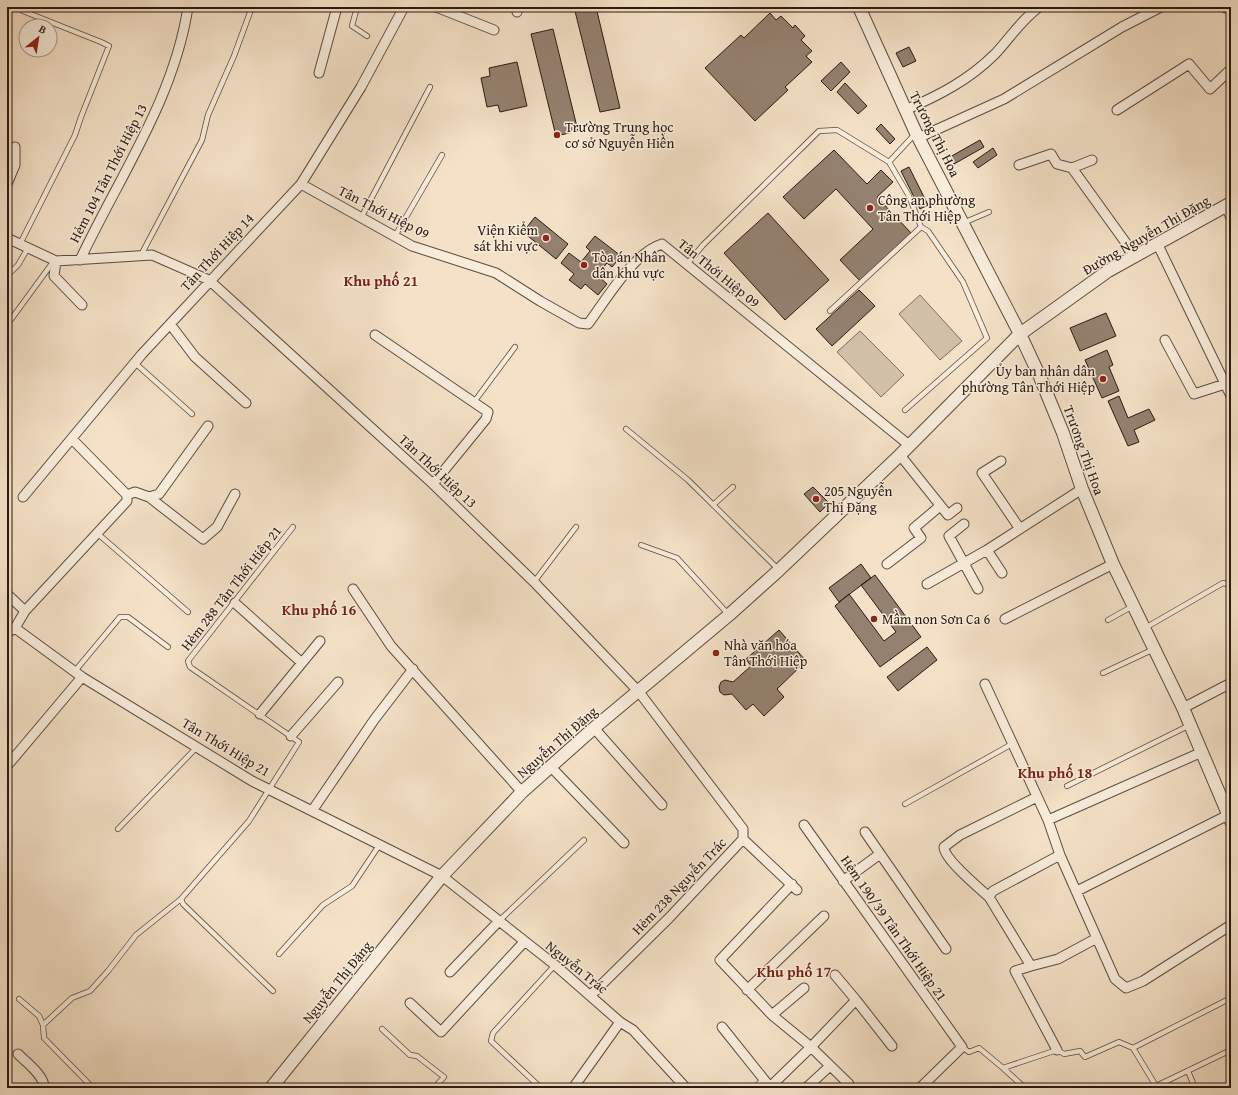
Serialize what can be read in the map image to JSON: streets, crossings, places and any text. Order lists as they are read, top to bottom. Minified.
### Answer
{"streets":{"street":["Trương Thị Hoa","Hẻm 104 Tân Thới Hiệp 13","Tân Thới Hiệp 09","Đường Nguyễn Thị Đặng","Tân Thới Hiệp 14","Tân Thới Hiệp 13","Nguyễn Thị Đặng","Tân Thới Hiệp 21","Hẻm 238 Nguyễn Trác","Hẻm 190/39 Tân Thới Hiệp 21","Nguyễn Trác"],"lane":["Hẻm 288 Tân Thới Hiêp 21"]},"crossings":[["Trương Thị Hoa","Đường Nguyễn Thị Đặng"],["Hẻm 104 Tân Thới Hiệp 13","Tân Thới Hiệp 13"],["Tân Thới Hiệp 09","Đường Nguyễn Thị Đặng"],["Tân Thới Hiệp 09","Tân Thới Hiệp 14"],["Đường Nguyễn Thị Đặng","Nguyễn Thị Đặng"],["Tân Thới Hiệp 14","Tân Thới Hiệp 13"],["Tân Thới Hiệp 13","Nguyễn Thị Đặng"],["Tân Thới Hiệp 13","Hẻm 238 Nguyễn Trác"],["Nguyễn Thị Đặng","Tân Thới Hiệp 21"],["Nguyễn Thị Đặng","Hẻm 238 Nguyễn Trác"],["Nguyễn Thị Đặng","Nguyễn Trác"],["Tân Thới Hiệp 21","Nguyễn Trác"],["Hẻm 238 Nguyễn Trác","Nguyễn Trác"]],"districts":["Khu phố 21","Khu phố 16","Khu phố 18","Khu phố 17"],"places":["Trường Trung học cơ sở Nguyễn Hiền","Công an phường Tân Thới Hiệp","Viện Kiểm sát khi vực","Tòa án Nhân dân khu vực","Ủy ban nhân dân phường Tân Thới Hiệp","205 Nguyễn Thị Đặng","Mầm non Sơn Ca 6","Nhà văn hóa Tân Thới Hiệp"],"north":"top right"}
